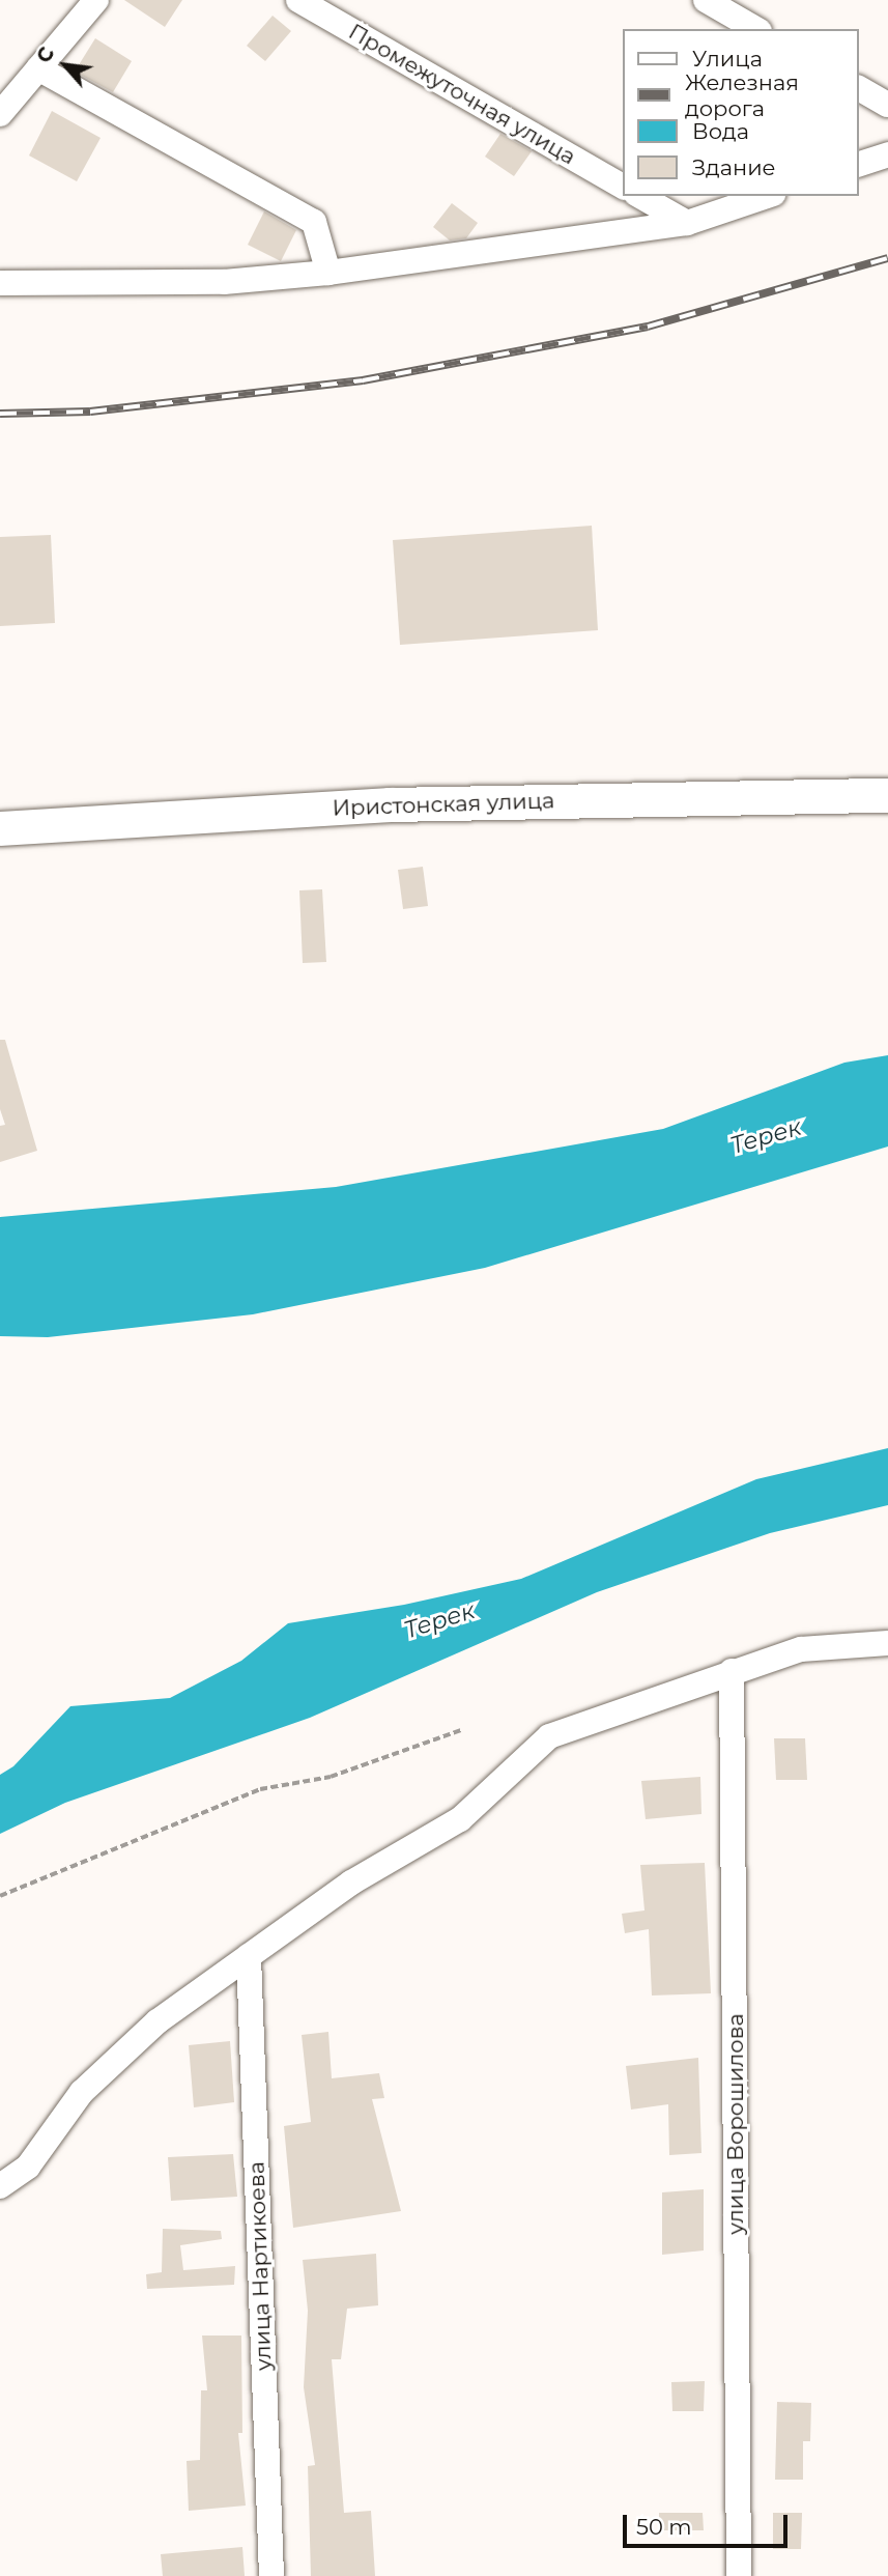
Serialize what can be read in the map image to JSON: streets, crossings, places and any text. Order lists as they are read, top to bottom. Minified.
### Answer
{"streets":{"main road":["Иристонская улица"],"street":["Промежуточная улица","улица Ворошилова","улица Нартикоева"]},"water":["Терек"],"legend":["Улица","Железная дорога","Вода","Здание"],"scale_bar":"50 m","north":"top left"}
